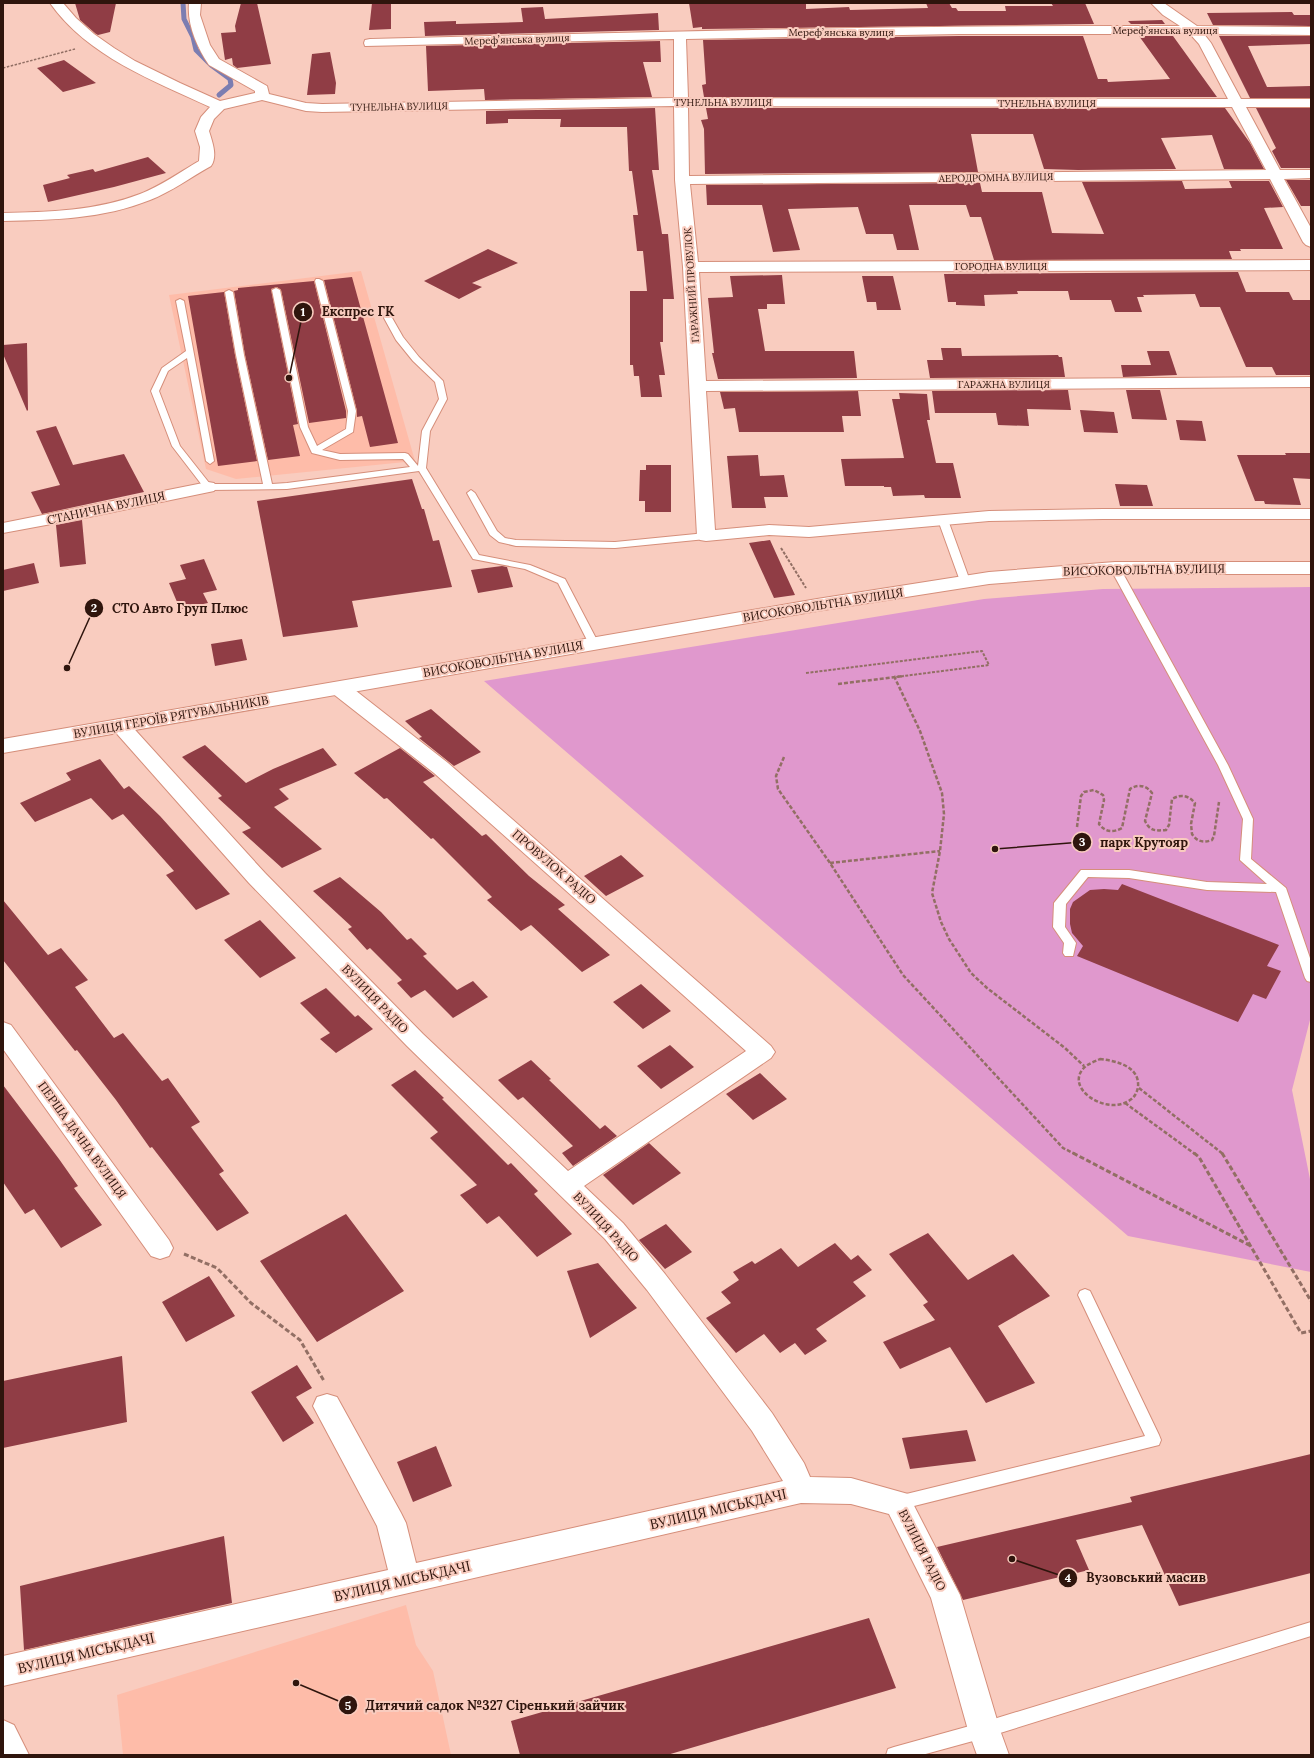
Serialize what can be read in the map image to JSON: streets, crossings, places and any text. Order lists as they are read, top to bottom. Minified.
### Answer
{"streets":{"street":["Мерефʼянська вулиця","ТУНЕЛЬНА ВУЛИЦЯ","АЕРОДРОМНА ВУЛИЦЯ","ГОРОДНА ВУЛИЦЯ","ГАРАЖНИЙ ПРОВУЛОК","ГАРАЖНА ВУЛИЦЯ","СТАНИЧНА ВУЛИЦЯ","ВИСОКОВОЛЬТНА ВУЛИЦЯ","ВУЛИЦЯ ГЕРОЇВ РЯТУВАЛЬНИКІВ","ПРОВУЛОК РАДІО","ВУЛИЦЯ РАДІО","ПЕРША ДАЧНА ВУЛИЦЯ","ВУЛИЦЯ МІСЬКДАЧІ"]},"crossings":[["Мерефʼянська вулиця","ГАРАЖНИЙ ПРОВУЛОК"],["ТУНЕЛЬНА ВУЛИЦЯ","ГАРАЖНИЙ ПРОВУЛОК"],["АЕРОДРОМНА ВУЛИЦЯ","ГАРАЖНИЙ ПРОВУЛОК"],["ГОРОДНА ВУЛИЦЯ","ГАРАЖНИЙ ПРОВУЛОК"],["ГАРАЖНИЙ ПРОВУЛОК","ГАРАЖНА ВУЛИЦЯ"],["ВИСОКОВОЛЬТНА ВУЛИЦЯ","ВУЛИЦЯ ГЕРОЇВ РЯТУВАЛЬНИКІВ"],["ВИСОКОВОЛЬТНА ВУЛИЦЯ","ПРОВУЛОК РАДІО"],["ВУЛИЦЯ ГЕРОЇВ РЯТУВАЛЬНИКІВ","ПРОВУЛОК РАДІО"],["ВУЛИЦЯ ГЕРОЇВ РЯТУВАЛЬНИКІВ","ВУЛИЦЯ РАДІО"],["ПРОВУЛОК РАДІО","ВУЛИЦЯ РАДІО"],["ВУЛИЦЯ РАДІО","ВУЛИЦЯ МІСЬКДАЧІ"]],"places":["Експрес ГК","СТО Авто Груп Плюс","парк Крутояр","Вузовський масив","Дитячий садок №327 Сіренький зайчик"]}
